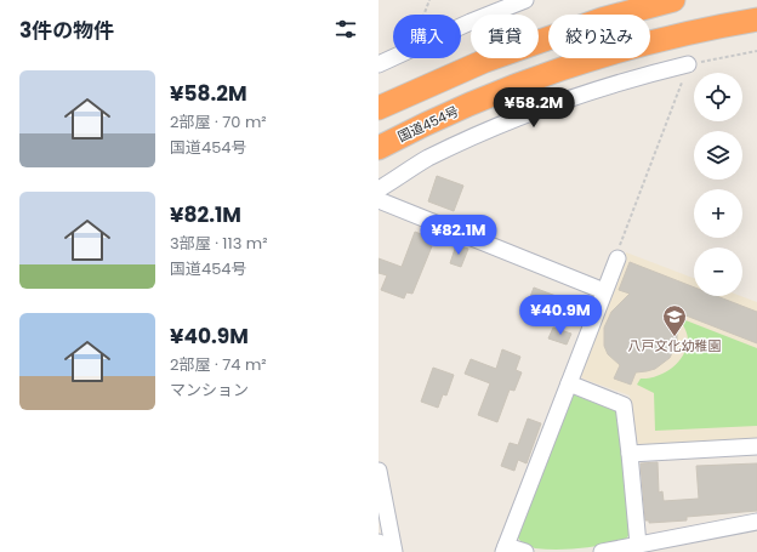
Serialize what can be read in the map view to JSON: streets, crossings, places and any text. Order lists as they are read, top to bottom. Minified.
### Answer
{"streets":{"highway":["国道454号"]},"places":{"school or university":["八戸文化幼稚園"]},"page":{"heading":"3件の物件","chip":["購入","賃貸","絞り込み"],"list":[{"name":"¥58.2M","note":"2部屋 · 70 m² · 国道454号"},{"name":"¥82.1M","note":"3部屋 · 113 m² · 国道454号"},{"name":"¥40.9M","note":"2部屋 · 74 m² · マンション"}],"map_buttons":["+","−"],"price":["¥58.2M","¥82.1M","¥40.9M"]}}
